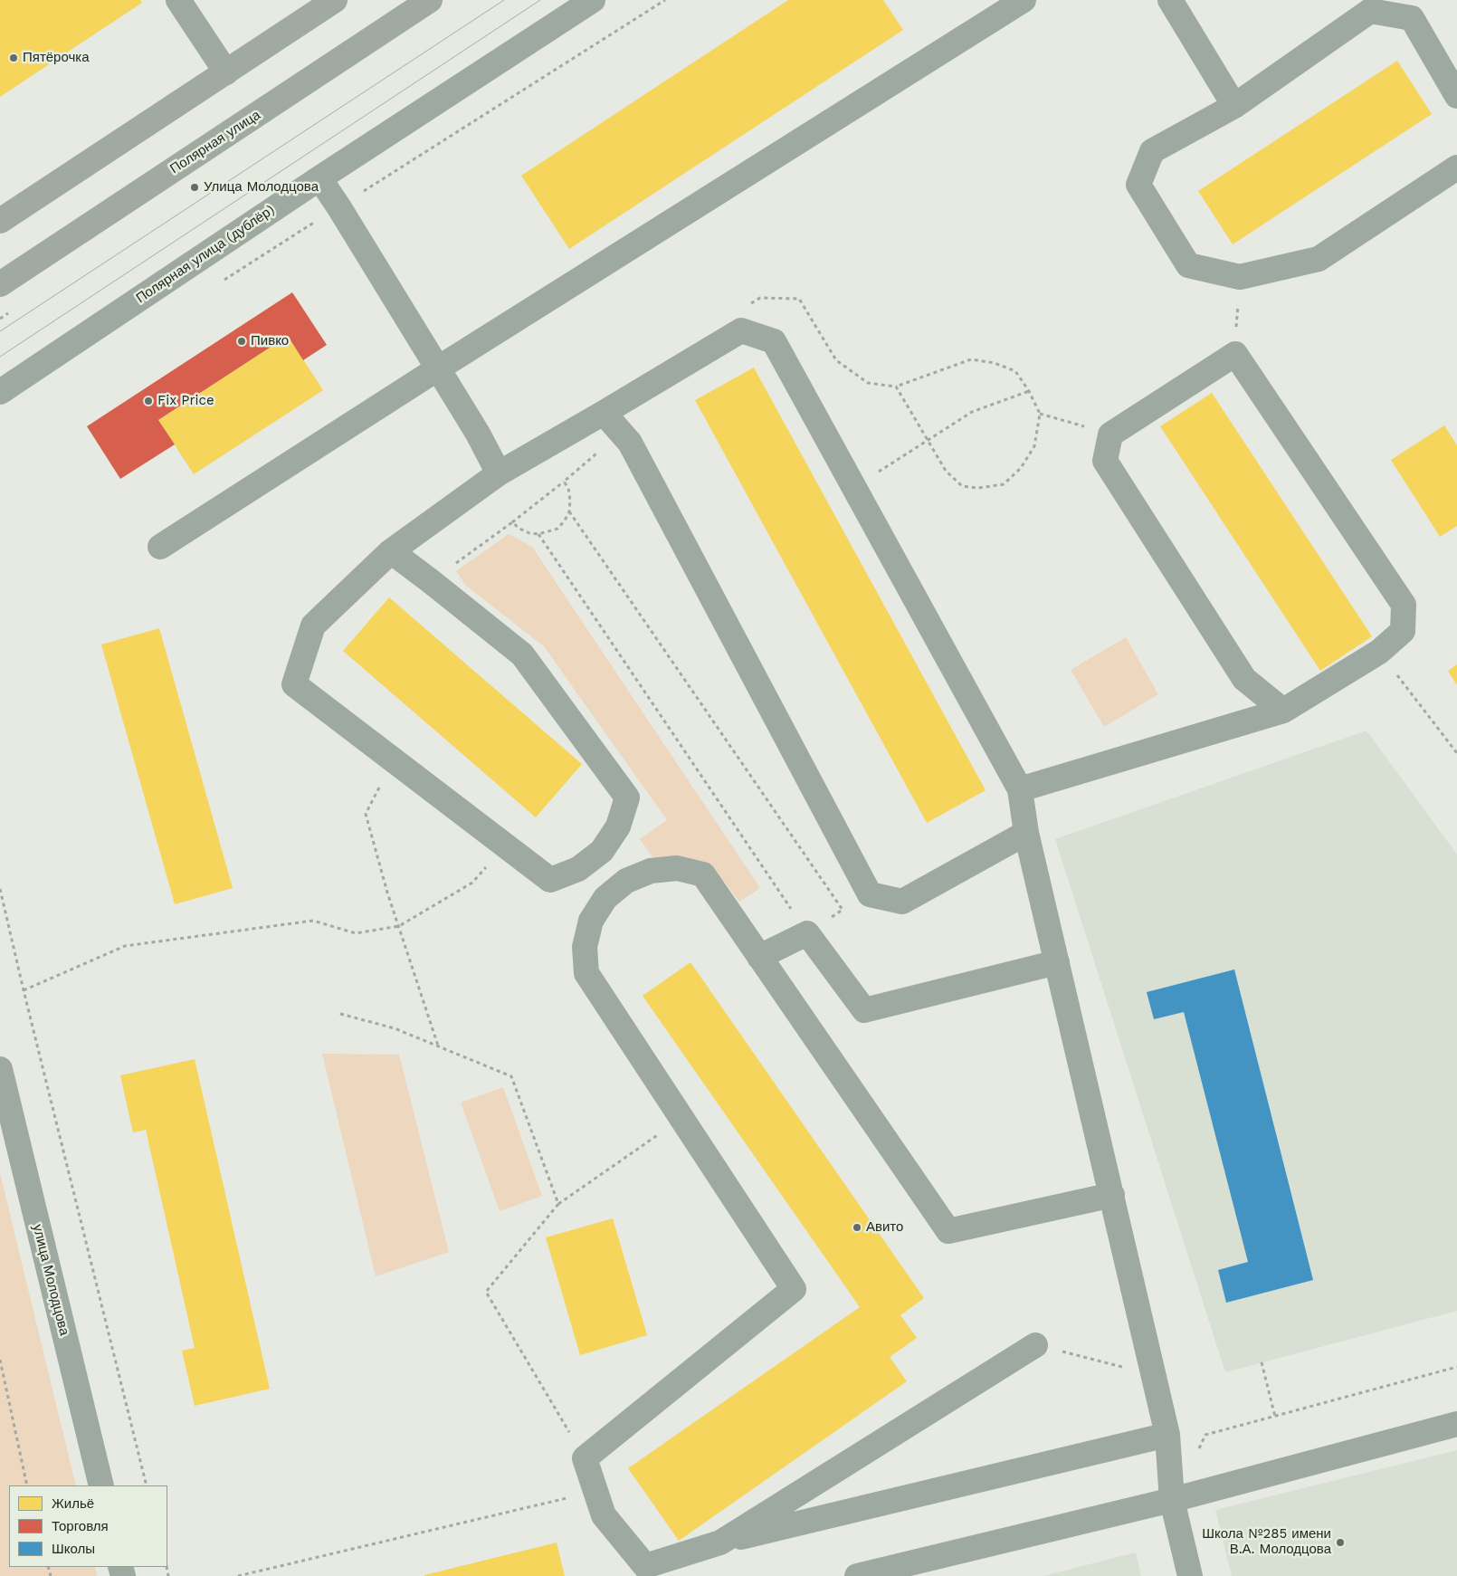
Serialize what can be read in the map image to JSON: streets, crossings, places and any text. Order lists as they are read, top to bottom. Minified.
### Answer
{"streets":{"main road":["Полярная улица"],"street":["Полярная улица (дублёр)","улица Молодцова"]},"places":["Пятёрочка","Улица Молодцова","Пивко","Fix Price","Авито","Школа №285 имени В.А. Молодцова"],"legend":["Жильё","Торговля","Школы"]}
